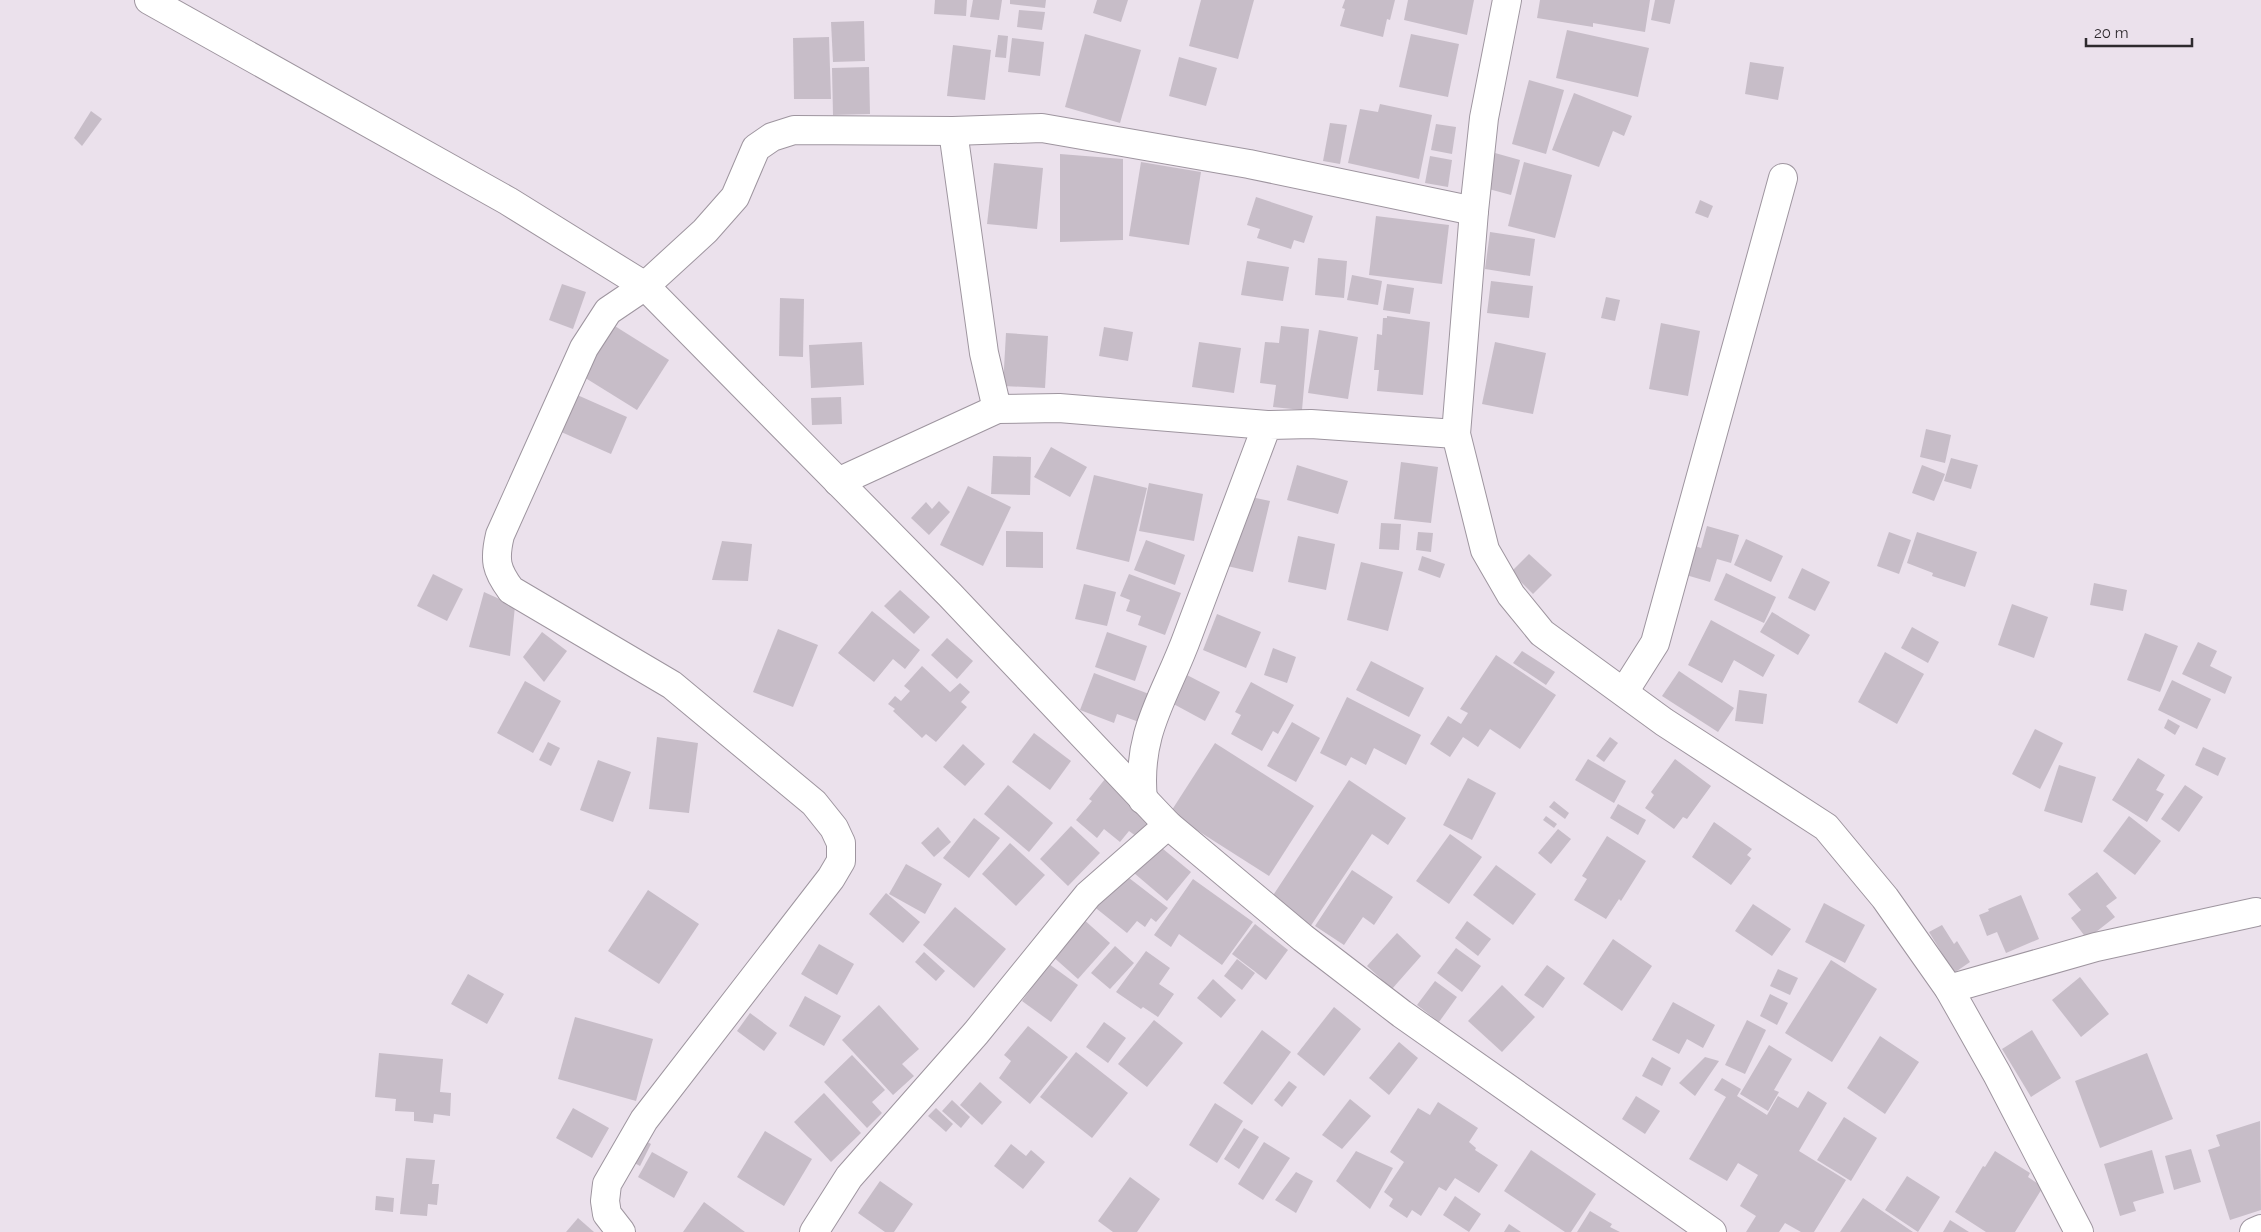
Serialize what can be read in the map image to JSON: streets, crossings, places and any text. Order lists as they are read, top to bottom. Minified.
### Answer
{"scale_bar":"20 m"}
